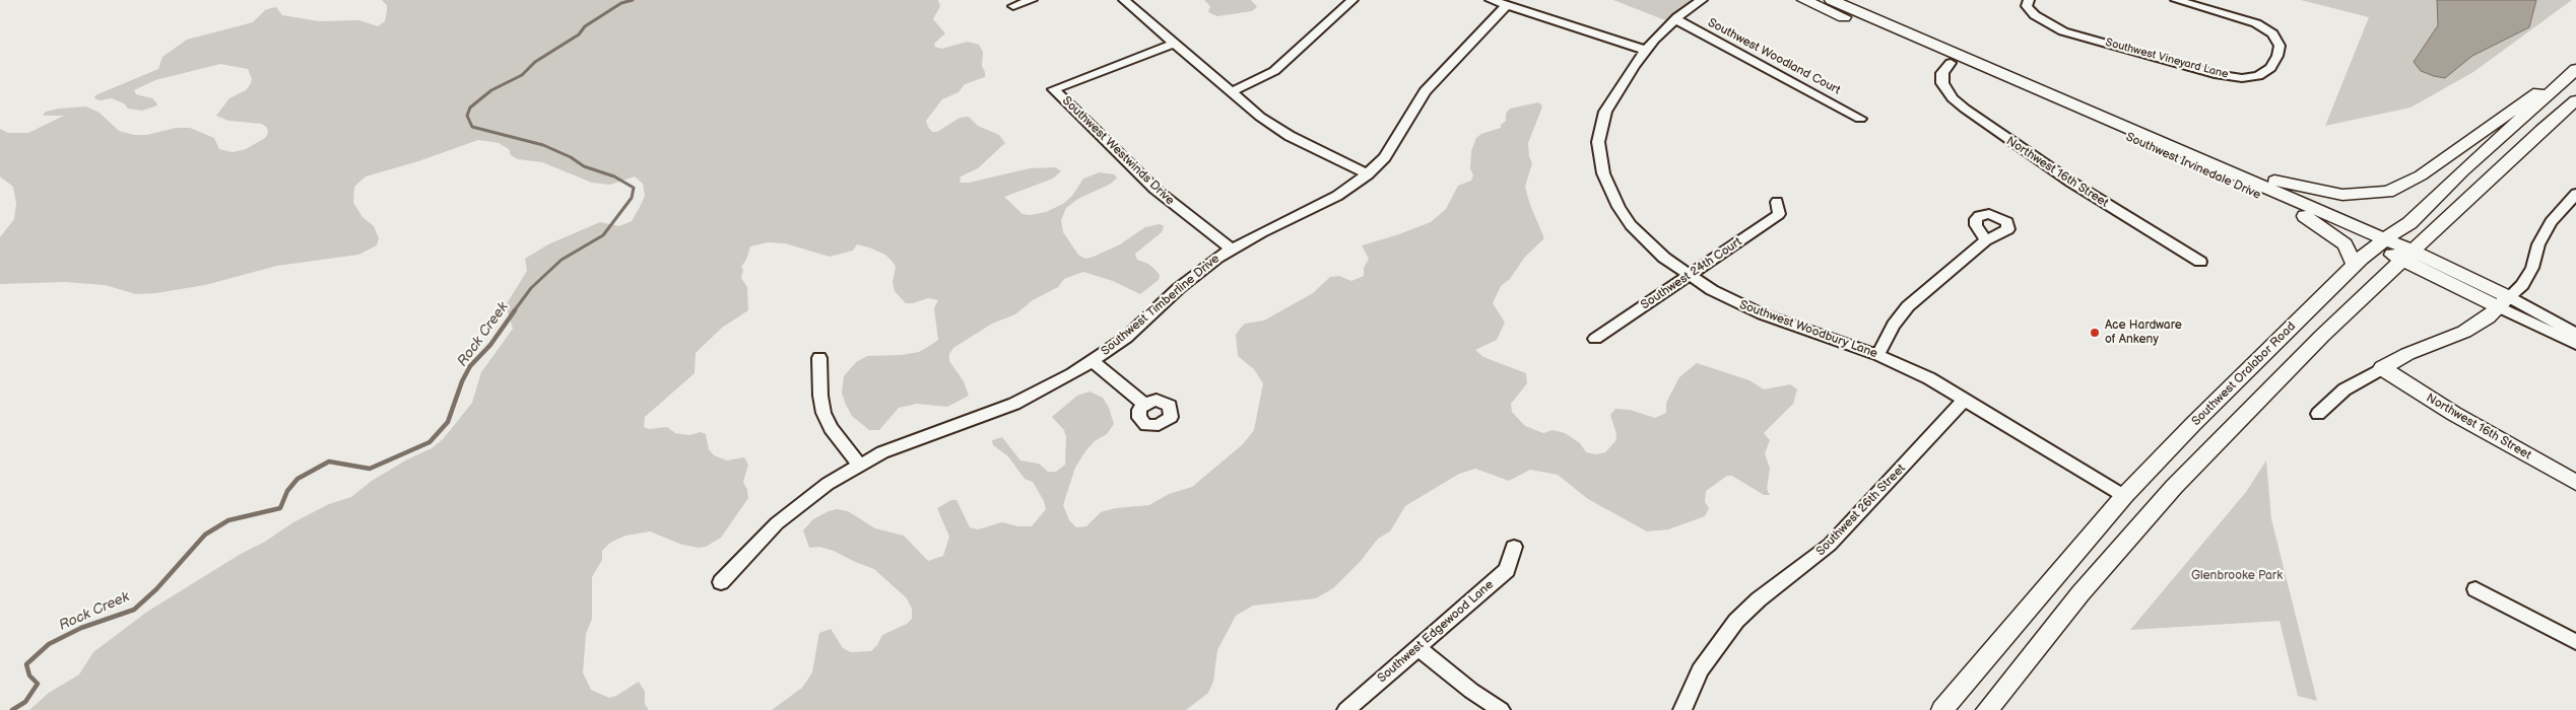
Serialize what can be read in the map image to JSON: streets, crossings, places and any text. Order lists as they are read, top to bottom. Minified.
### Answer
{"streets":{"main road":["Southwest Irvinedale Drive","Northwest 16th Street","Southwest Oralabor Road"],"street":["Southwest Woodland Court","Southwest Vineyard Lane","Southwest Westwinds Drive","Southwest 24th Court","Southwest Timberline Drive","Southwest Woodbury Lane","Southwest 26th Street","Southwest Edgewood Lane"]},"crossings":[["Southwest Woodland Court","Southwest Woodbury Lane"],["Southwest Westwinds Drive","Southwest Timberline Drive"],["Southwest Irvinedale Drive","Northwest 16th Street"],["Southwest Irvinedale Drive","Southwest Oralabor Road"],["Southwest 24th Court","Southwest Woodbury Lane"],["Southwest Woodbury Lane","Southwest Oralabor Road"],["Southwest Woodbury Lane","Southwest 26th Street"]],"water":["Rock Creek"],"parks":["Glenbrooke Park"],"places":["Ace Hardware of Ankeny"]}
